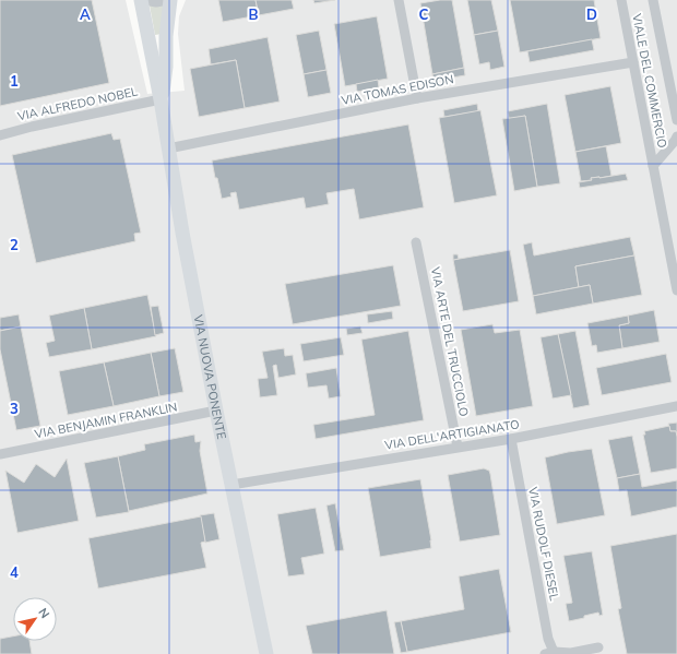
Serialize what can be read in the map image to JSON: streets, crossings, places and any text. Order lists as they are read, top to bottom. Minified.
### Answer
{"streets":{"street":["VIALE DEL COMMERCIO","VIA TOMAS EDISON","VIA ALFREDO NOBEL","VIA ARTE DEL TRUCCIOLO","VIA NUOVA PONENTE","VIA BENJAMIN FRANKLIN","VIA DELL'ARTIGIANATO","VIA RUDOLF DIESEL"]},"crossings":[["VIALE DEL COMMERCIO","VIA TOMAS EDISON"],["VIA TOMAS EDISON","VIA NUOVA PONENTE"],["VIA ALFREDO NOBEL","VIA NUOVA PONENTE"],["VIA ARTE DEL TRUCCIOLO","VIA DELL'ARTIGIANATO"],["VIA NUOVA PONENTE","VIA BENJAMIN FRANKLIN"],["VIA NUOVA PONENTE","VIA DELL'ARTIGIANATO"],["VIA DELL'ARTIGIANATO","VIA RUDOLF DIESEL"]],"north":"top right","grid":{"columns":["A","B","C","D"],"rows":["1","2","3","4"]}}
